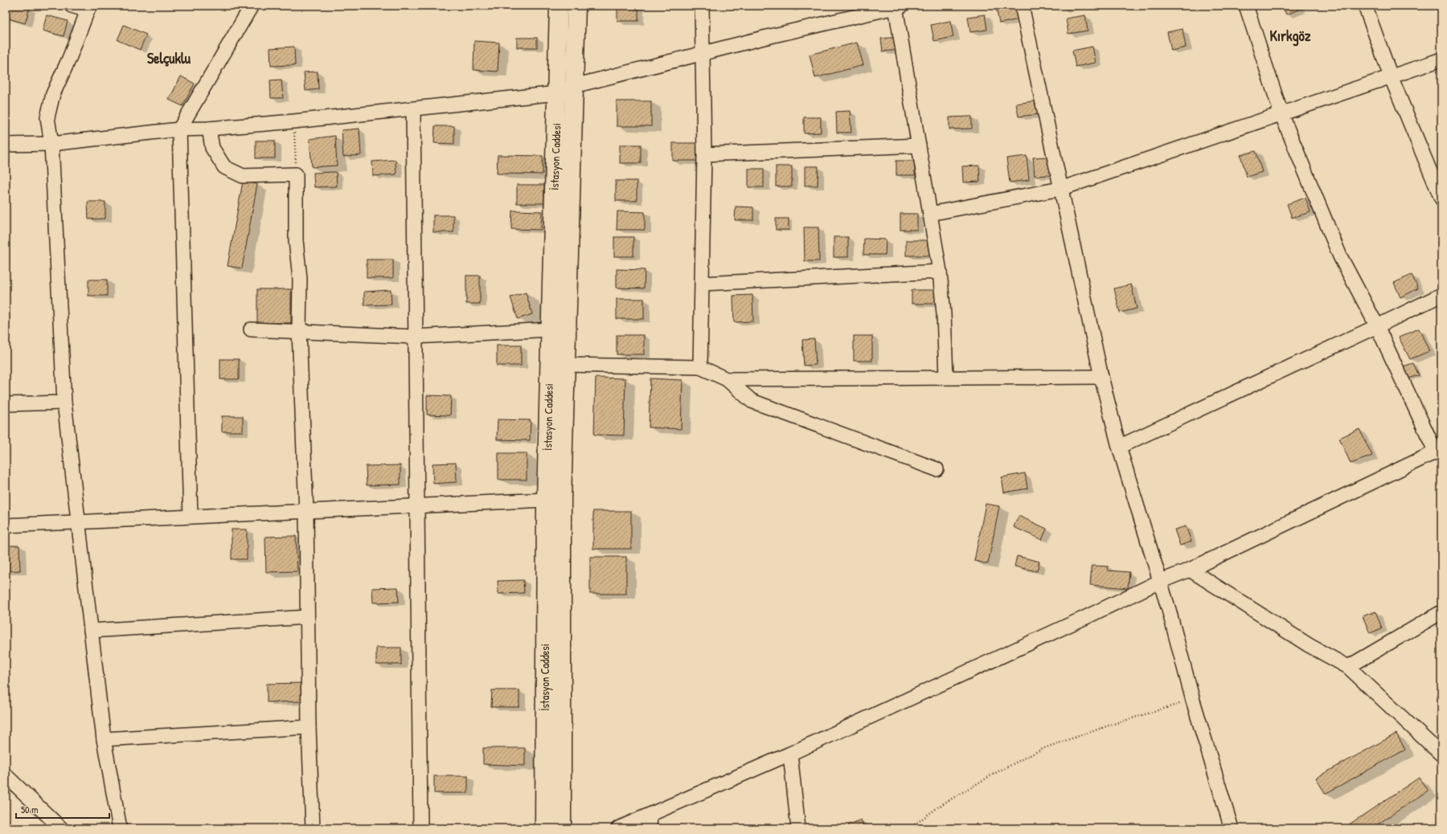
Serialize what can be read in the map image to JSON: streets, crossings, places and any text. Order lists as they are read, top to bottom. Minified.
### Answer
{"streets":{"main road":["İstasyon Caddesi"]},"districts":["Kırkgöz","Selçuklu"],"scale_bar":"50 m"}
